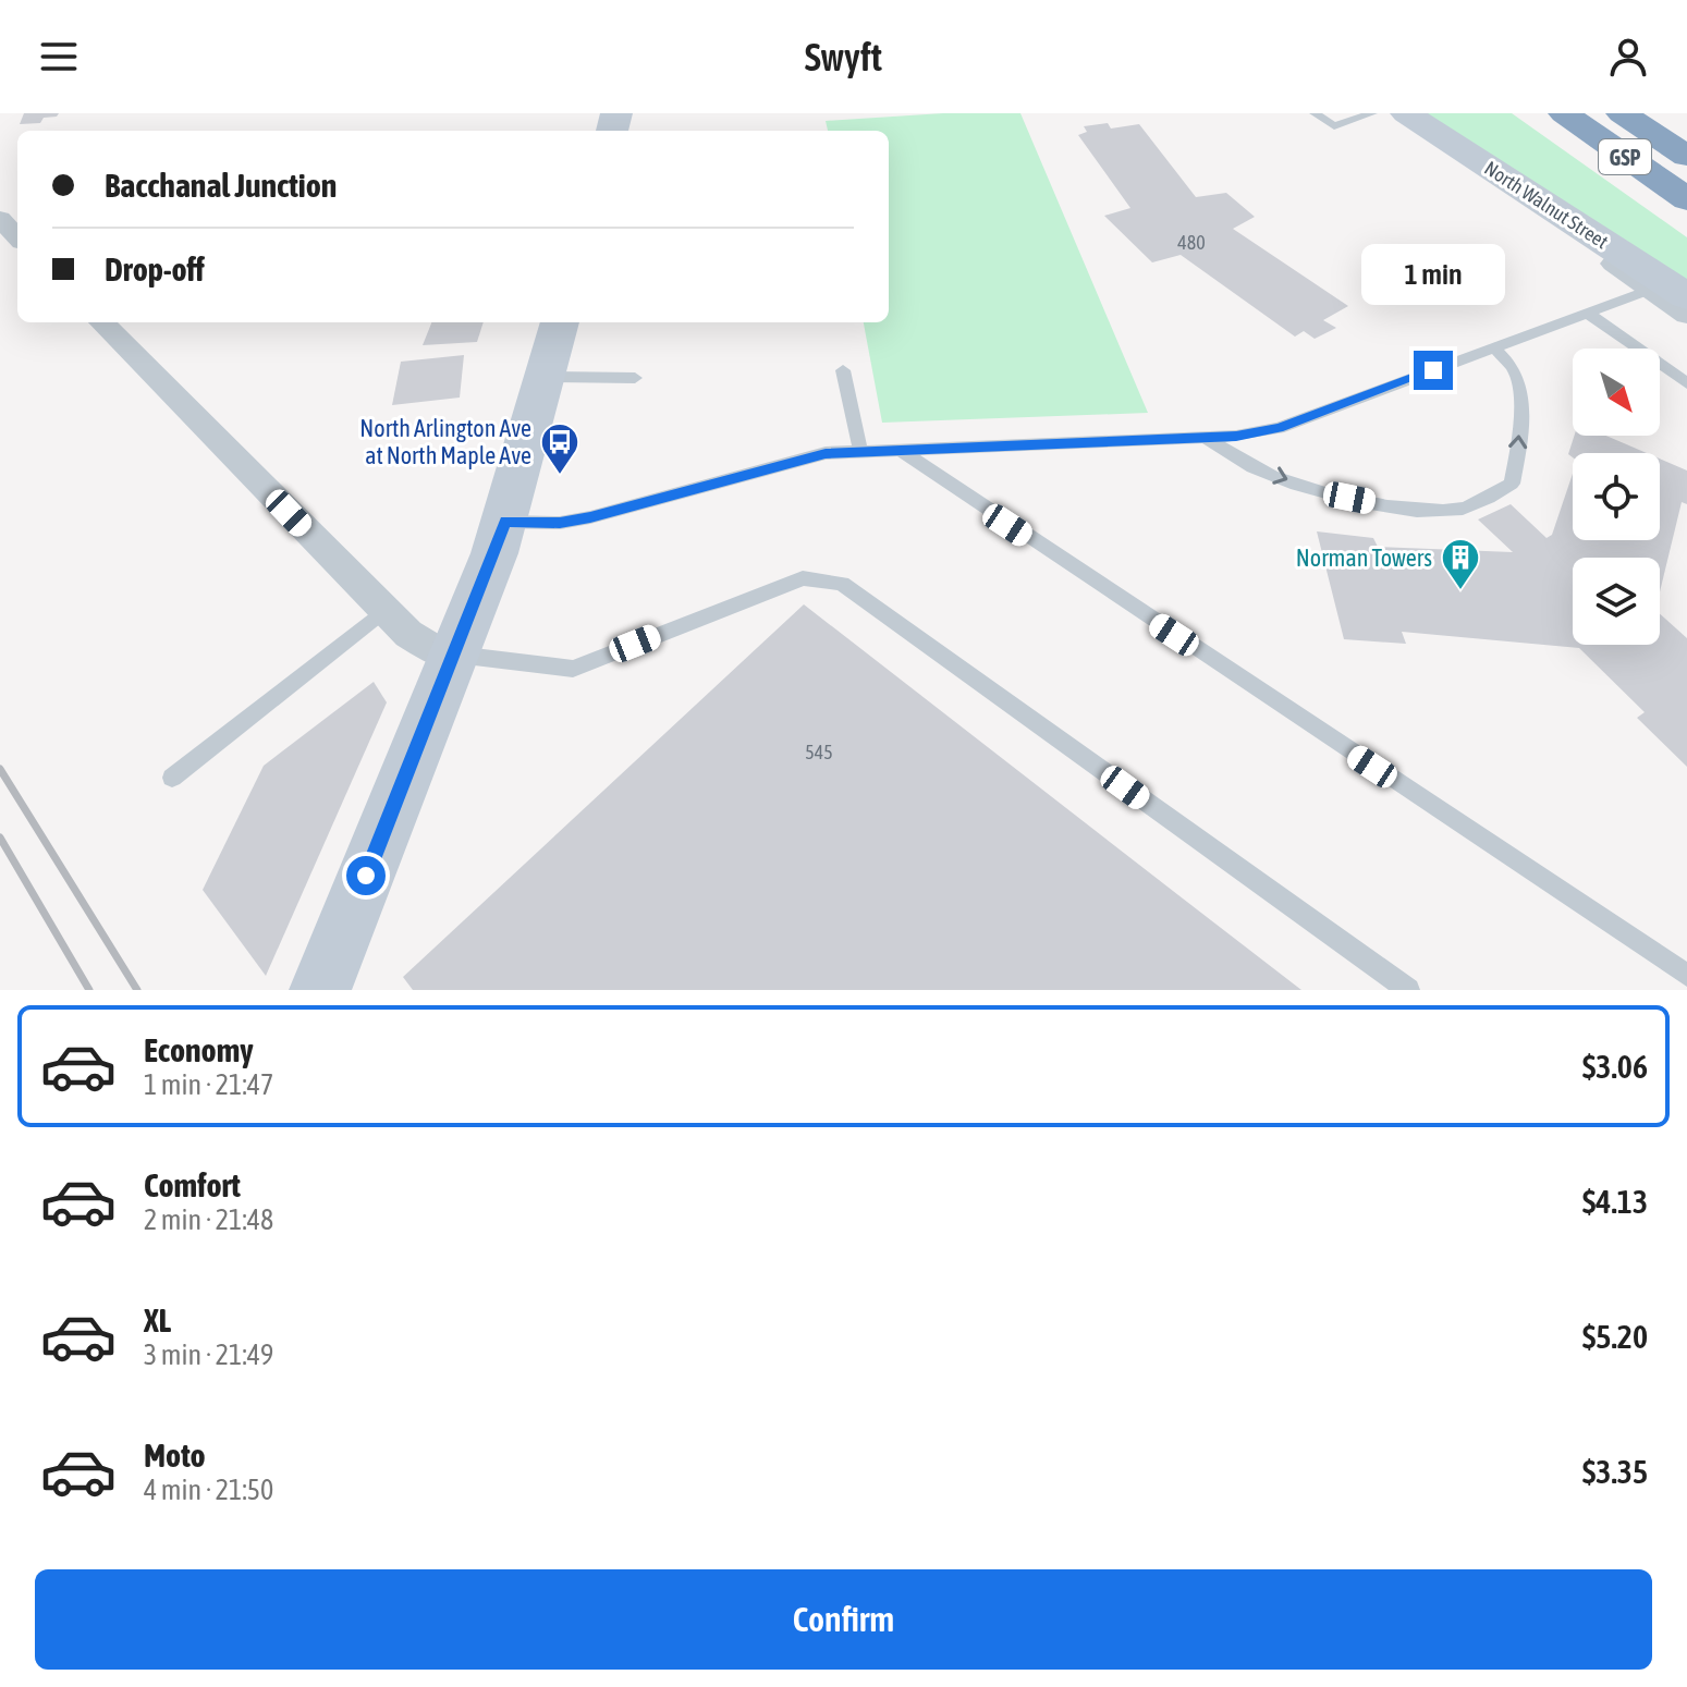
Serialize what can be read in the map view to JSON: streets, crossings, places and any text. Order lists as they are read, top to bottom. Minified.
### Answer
{"streets":{"highway":["GSP"],"street":["North Walnut Street"]},"places":{"bus stop":["North Arlington Ave at North Maple Ave"],"building":["Norman Towers"]},"house_numbers":["480","545"],"north":"bottom right","page":{"header":"Swyft","banner":["Bacchanal Junction","Drop-off"],"bubble":"1 min","list":[{"name":"Economy","note":"1 min · 21:47","value":"$3.06"},{"name":"Comfort","note":"2 min · 21:48","value":"$4.13"},{"name":"XL","note":"3 min · 21:49","value":"$5.20"},{"name":"Moto","note":"4 min · 21:50","value":"$3.35"}],"buttons":"Confirm"}}
